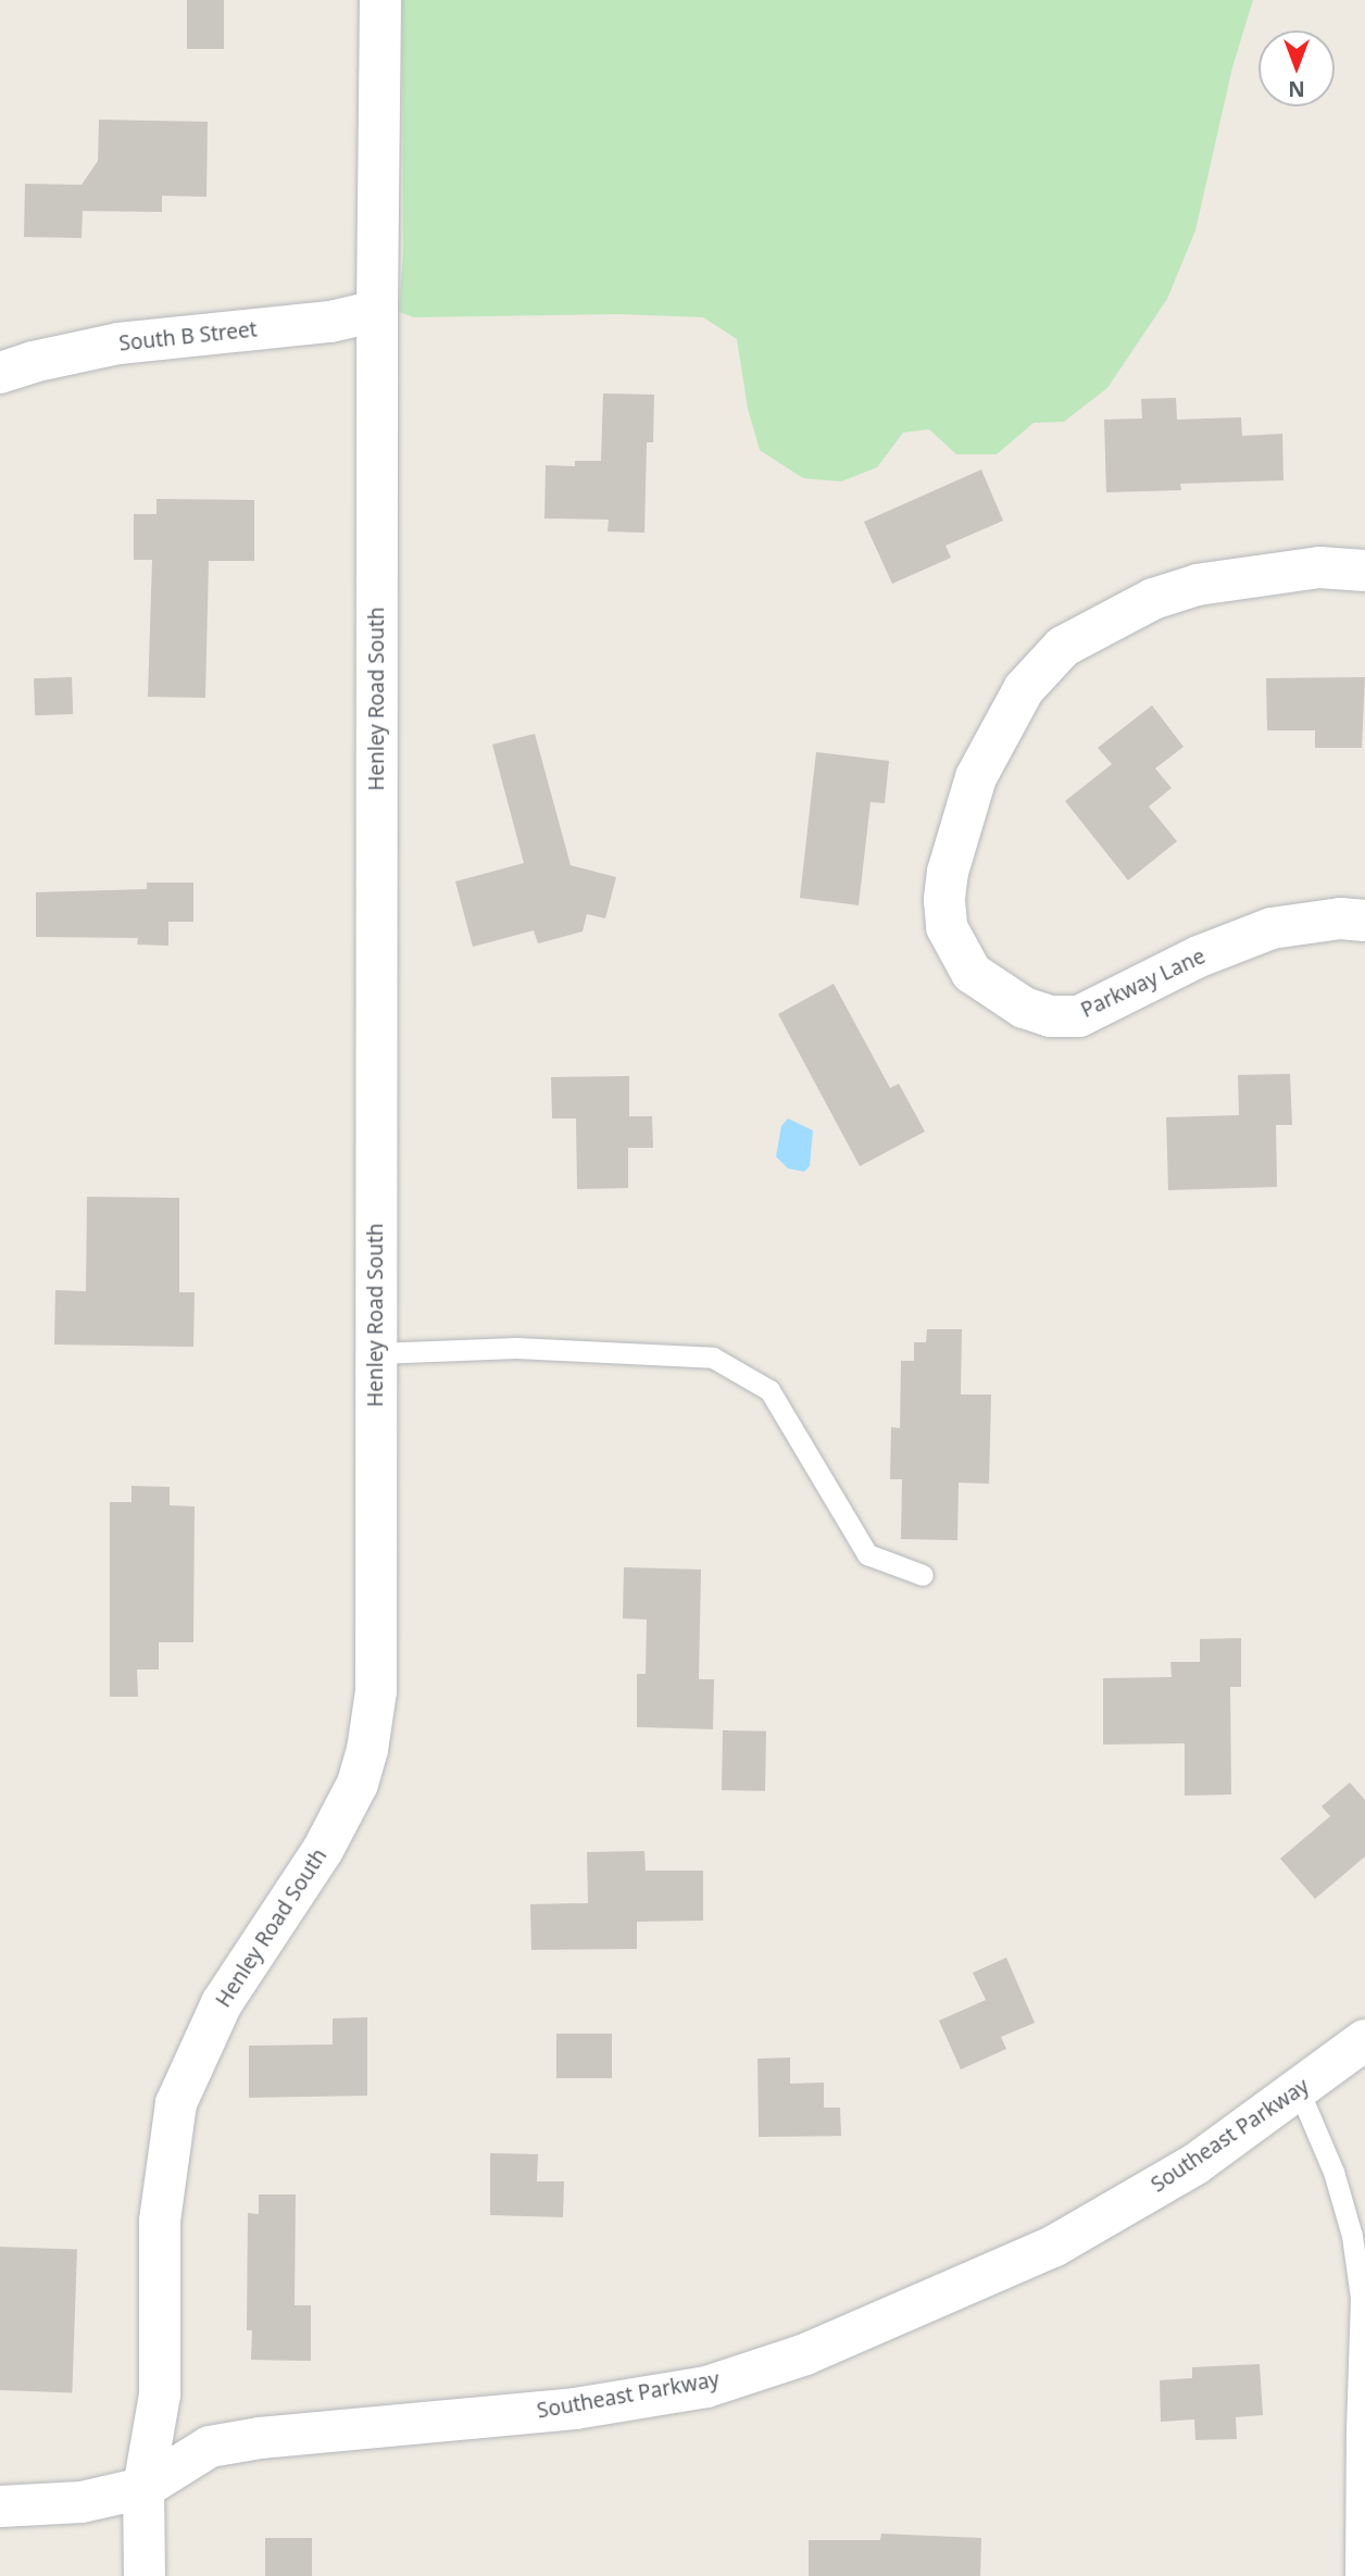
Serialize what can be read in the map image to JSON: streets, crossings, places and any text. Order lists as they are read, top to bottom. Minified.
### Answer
{"streets":{"street":["South B Street","Henley Road South","Parkway Lane","Southeast Parkway"]},"crossings":[["South B Street","Henley Road South"],["Henley Road South","Southeast Parkway"]],"north":"bottom"}
